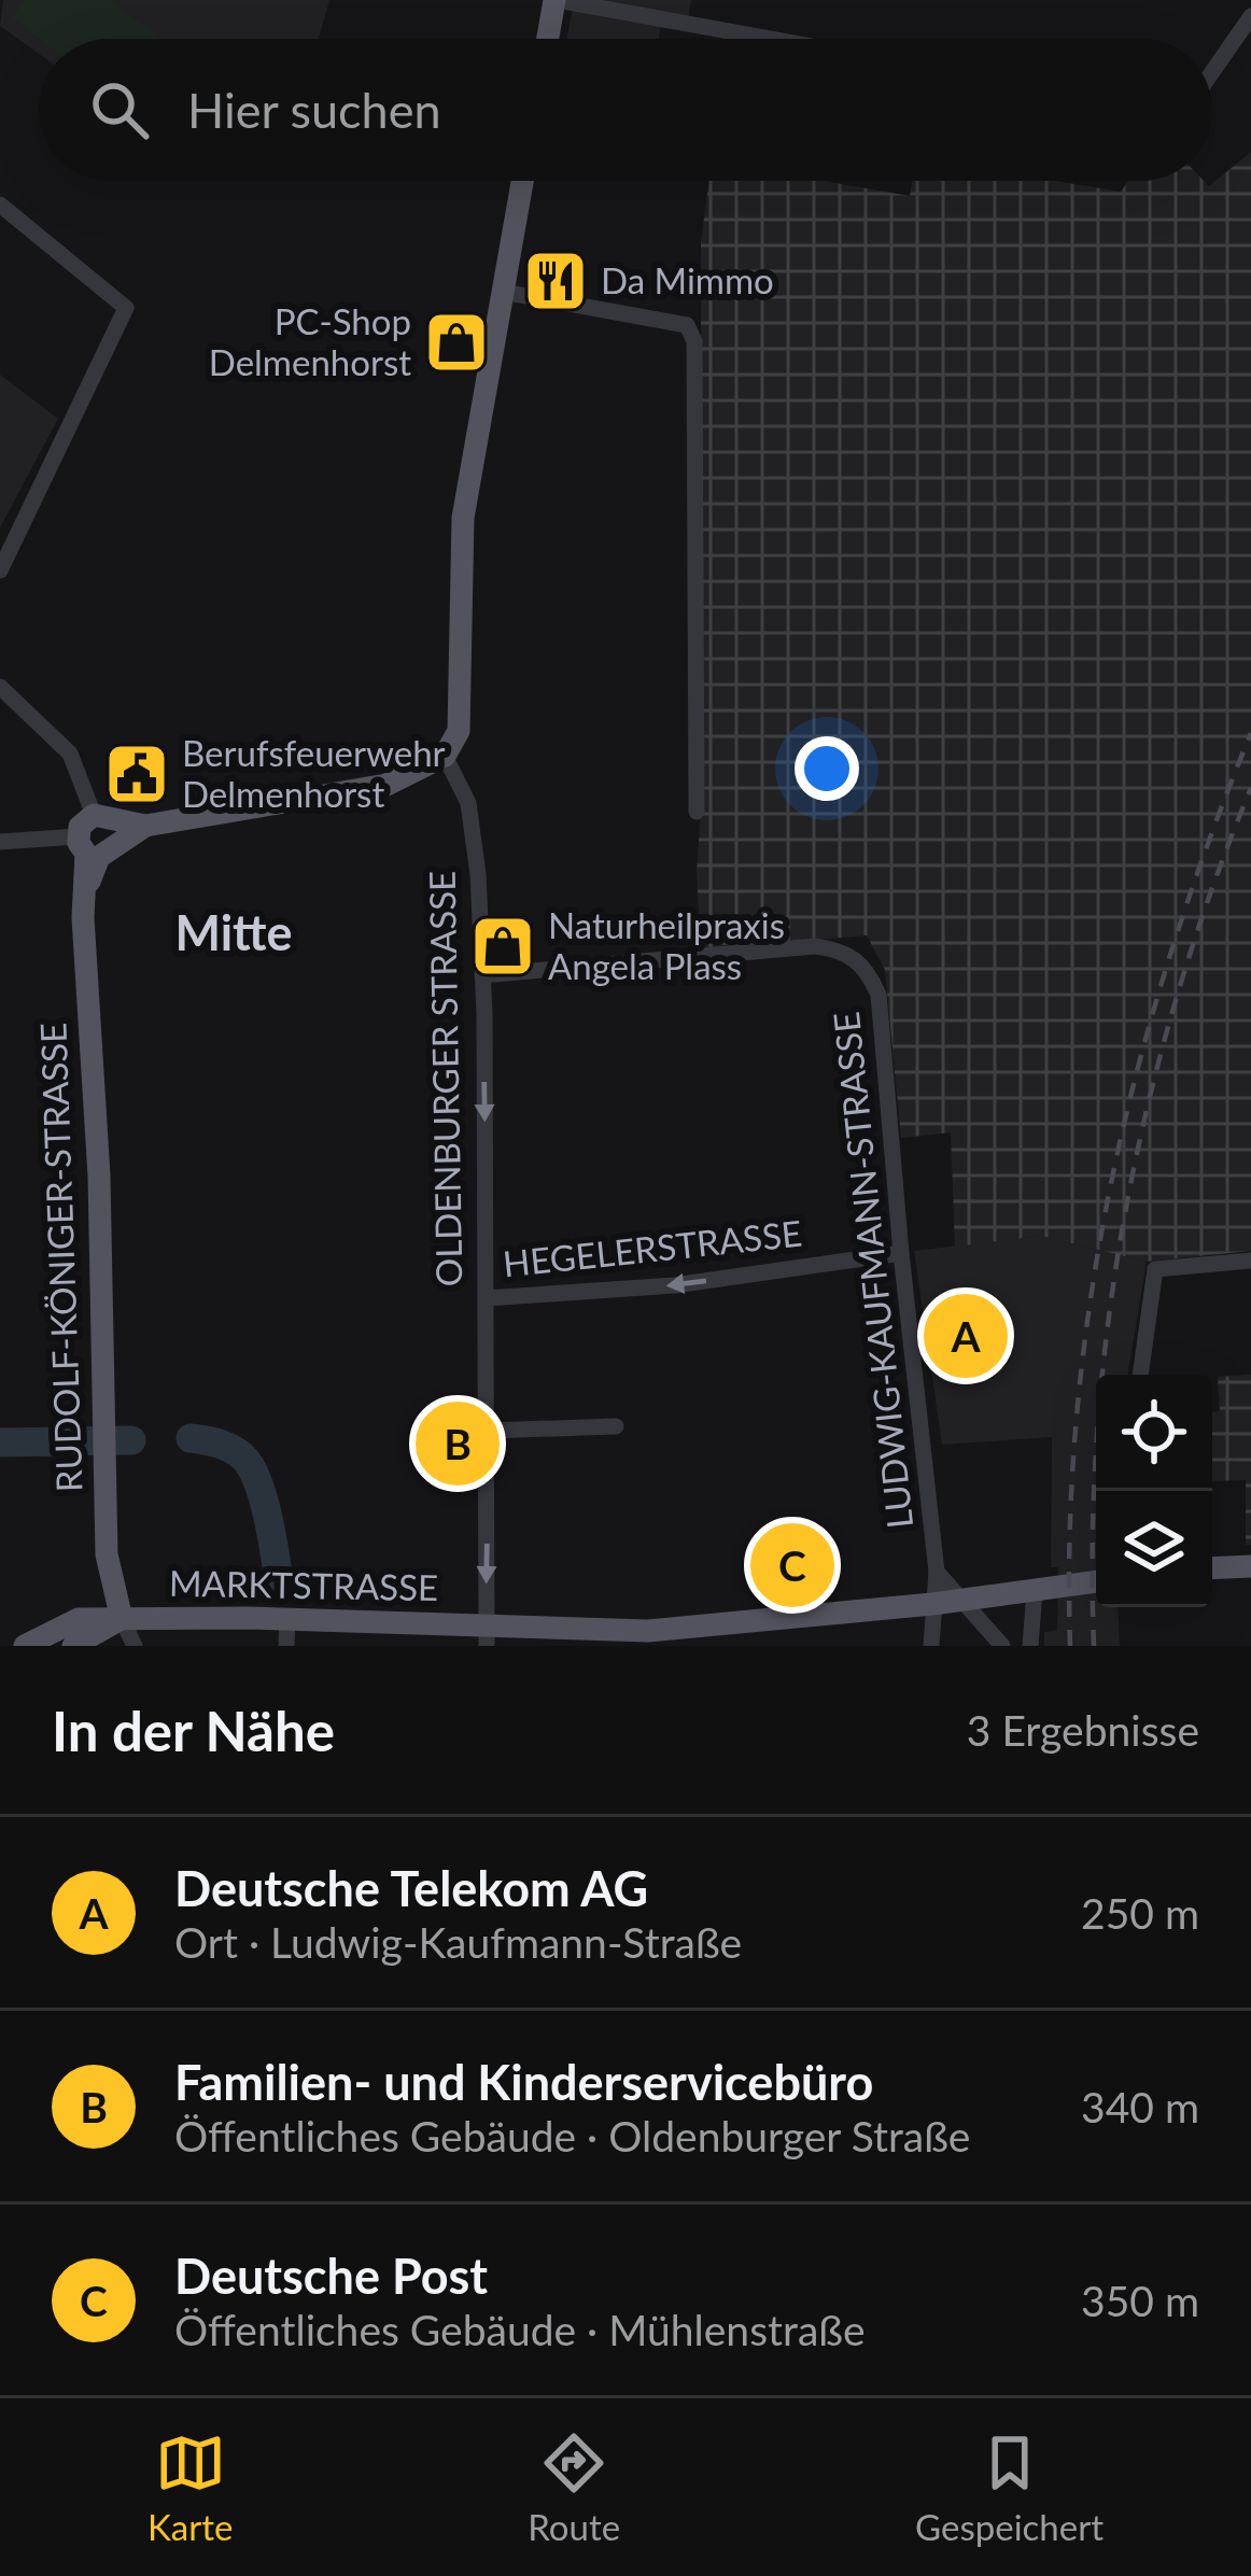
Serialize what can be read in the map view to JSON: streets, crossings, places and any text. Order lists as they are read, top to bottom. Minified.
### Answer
{"streets":{"main road":["RUDOLF-KÖNIGER-STRASSE","MARKTSTRASSE"],"street":["OLDENBURGER STRASSE","HEGELERSTRASSE","LUDWIG-KAUFMANN-STRASSE"]},"crossings":[["OLDENBURGER STRASSE","HEGELERSTRASSE"],["OLDENBURGER STRASSE","LUDWIG-KAUFMANN-STRASSE"],["OLDENBURGER STRASSE","MARKTSTRASSE"],["HEGELERSTRASSE","LUDWIG-KAUFMANN-STRASSE"],["RUDOLF-KÖNIGER-STRASSE","MARKTSTRASSE"],["LUDWIG-KAUFMANN-STRASSE","MARKTSTRASSE"]],"one_way":["OLDENBURGER STRASSE","HEGELERSTRASSE"],"districts":["Mitte"],"places":{"restaurant":["Da Mimmo"],"shop":["PC-Shop Delmenhorst","Naturheilpraxis Angela Plass"],"public building":["Berufsfeuerwehr Delmenhorst"]},"page":{"search":"Hier suchen","pins":["A","B","C"],"heading":["In der Nähe","3 Ergebnisse"],"list":[{"mark":"A","name":"Deutsche Telekom AG","note":"Ort · Ludwig-Kaufmann-Straße","value":"250 m"},{"mark":"B","name":"Familien- und Kinderservicebüro","note":"Öffentliches Gebäude · Oldenburger Straße","value":"340 m"},{"mark":"C","name":"Deutsche Post","note":"Öffentliches Gebäude · Mühlenstraße","value":"350 m"}],"nav":["Karte","Route","Gespeichert"]}}
